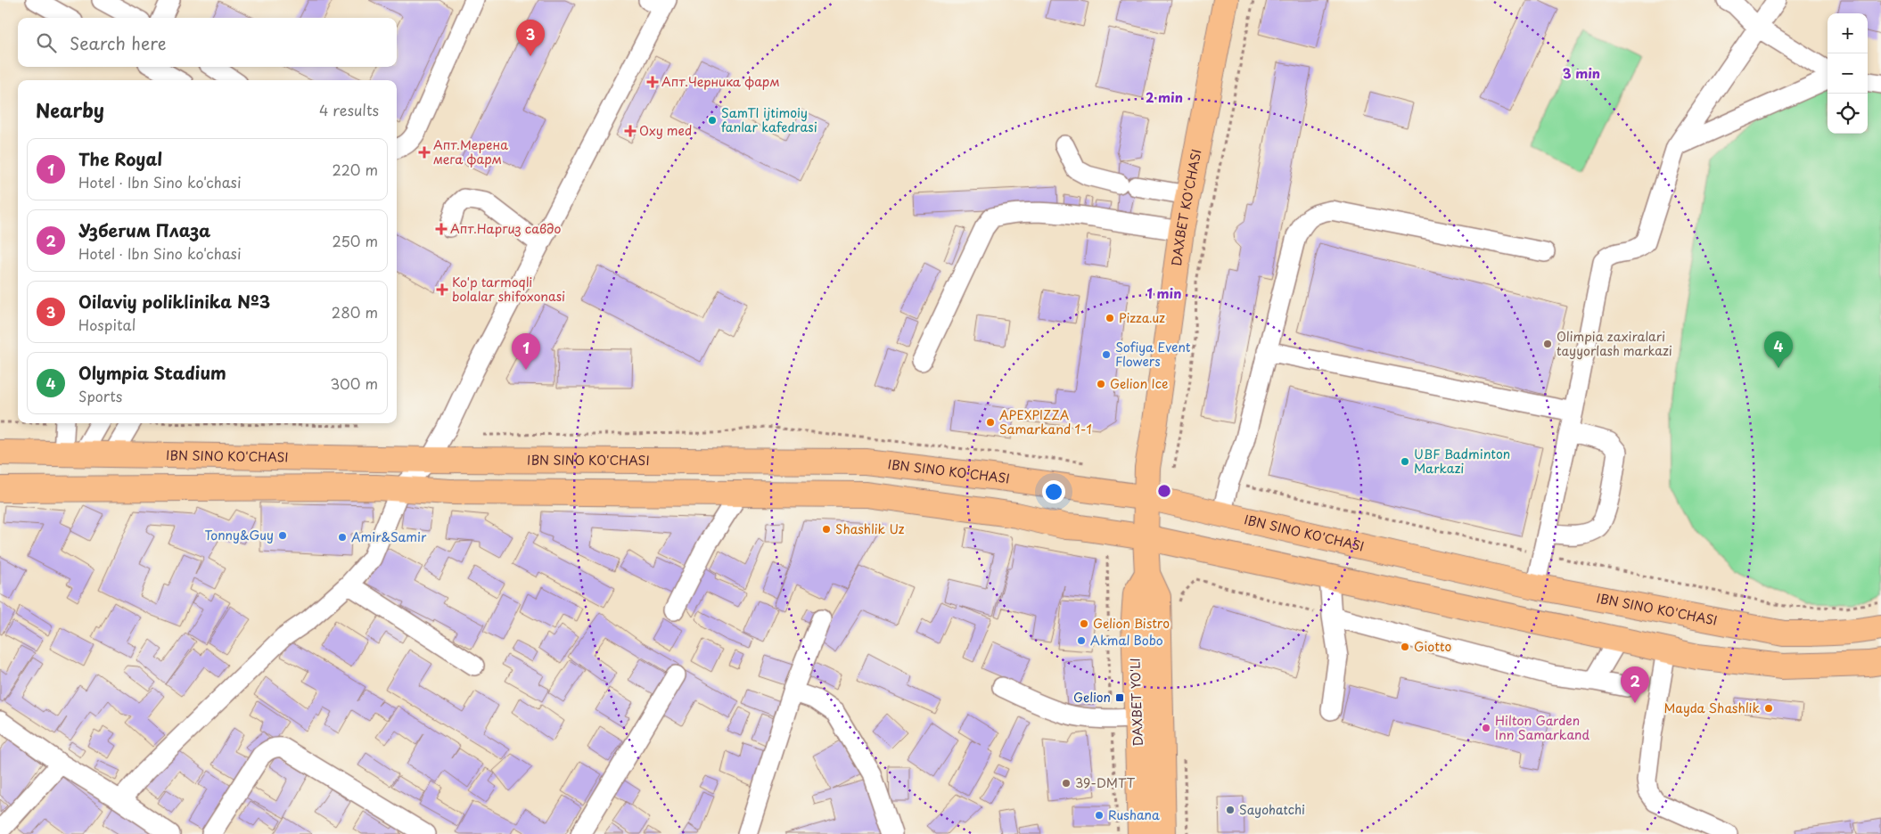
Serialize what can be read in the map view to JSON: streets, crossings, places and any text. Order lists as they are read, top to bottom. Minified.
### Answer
{"streets":{"main road":["DAXBET KO'CHASI","IBN SINO KO'CHASI","DAXBET YO'LI"]},"crossings":[["DAXBET KO'CHASI","IBN SINO KO'CHASI"],["DAXBET KO'CHASI","DAXBET YO'LI"],["IBN SINO KO'CHASI","DAXBET YO'LI"]],"places":{"health":["Апт.Черника фарм","Oxy med","Апт.Мерена мега фарм","Апт.Наргиз савдо","Ko'p tarmoqli bolalar shifoxonasi"],"other":["SamTI ijtimoiy fanlar kafedrasi","Pizza.uz","Olimpia zaxiralari tayyorlash markazi","Sofiya Event Flowers","Gelion Ice","APEXPIZZA Samarkand 1-1","UBF Badminton Markazi","Shashlik Uz","Tonny&Guy","Amir&Samir","Gelion Bistro","Akmal Bobo","Giotto","Mayda Shashlik","Hilton Garden Inn Samarkand","39-DMTT","Sayohatchi","Rushana"],"transit":["Gelion"]},"page":{"map_buttons":["+","−"],"search":"Search here","pins":["3","4","1","2"],"heading":["Nearby","4 results"],"list":[{"mark":"1","name":"The Royal","note":"Hotel · Ibn Sino ko'chasi","value":"220 m"},{"mark":"2","name":"Узбегим Плаза","note":"Hotel · Ibn Sino ko'chasi","value":"250 m"},{"mark":"3","name":"Oilaviy poliklinika №3","note":"Hospital","value":"280 m"},{"mark":"4","name":"Olympia Stadium","note":"Sports","value":"300 m"}]},"rings":["3 min","2 min","1 min"]}
